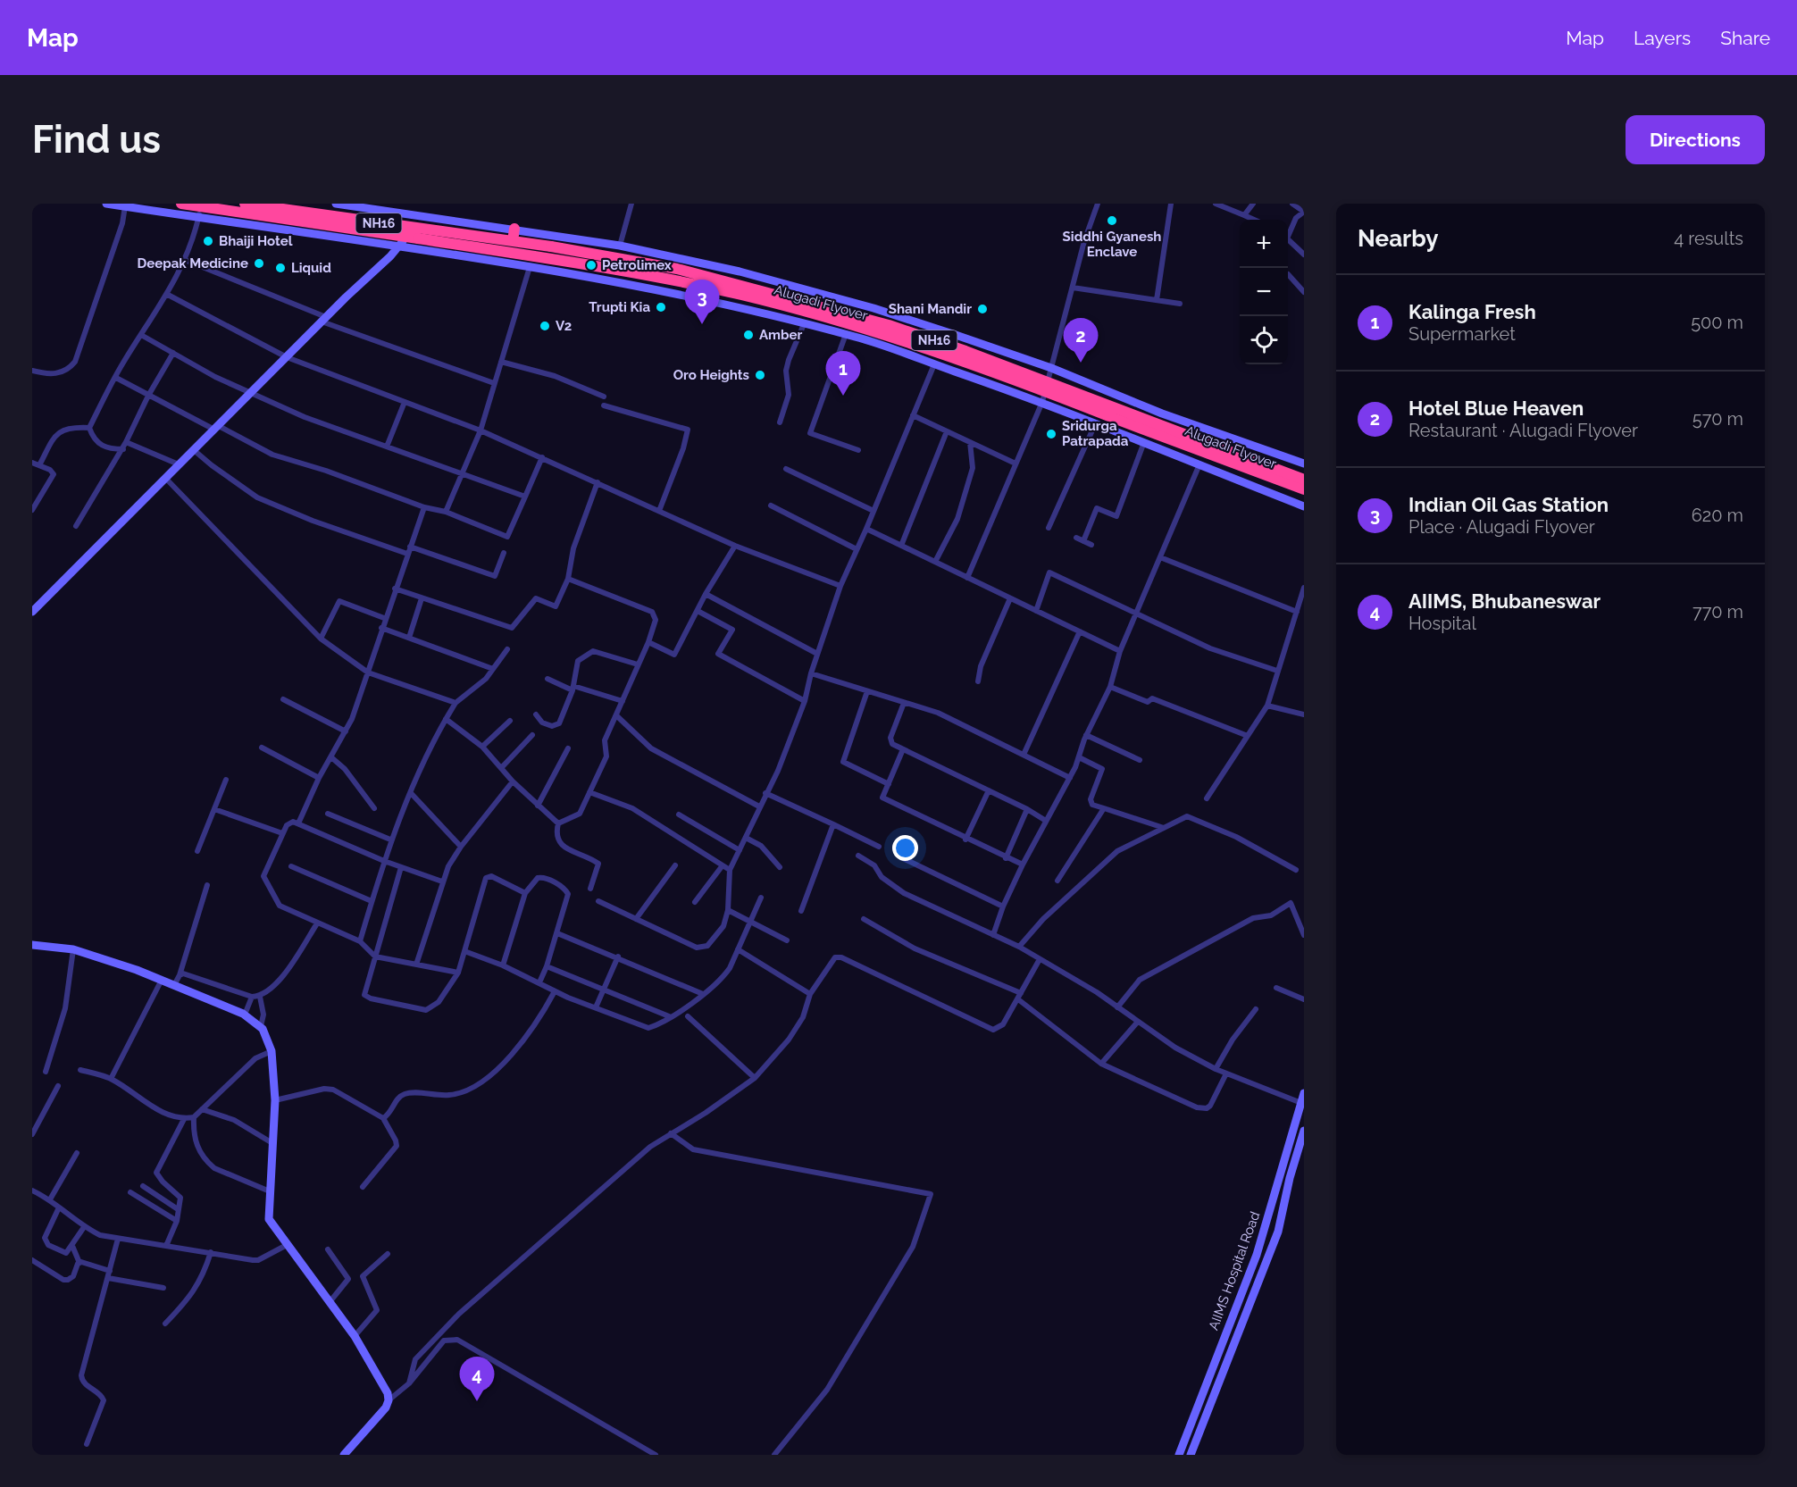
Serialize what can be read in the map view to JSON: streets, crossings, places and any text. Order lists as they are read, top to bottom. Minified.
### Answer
{"streets":{"highway":["NH16","Alugadi Flyover"],"street":["AIIMS Hospital Road"]},"crossings":[["NH16","Alugadi Flyover"]],"places":["Siddhi Gyanesh Enclave","Bhaiji Hotel","Deepak Medicine","Petrolimex","Liquid","Trupti Kia","Shani Mandir","V2","Amber","Oro Heights","Sridurga Patrapada"],"page":{"header":"Map","nav":["Map","Layers","Share"],"buttons":"Directions","title":"Find us","heading":["Nearby","4 results"],"map_buttons":["+","−"],"list":[{"mark":"1","name":"Kalinga Fresh","note":"Supermarket","value":"500 m"},{"mark":"2","name":"Hotel Blue Heaven","note":"Restaurant · Alugadi Flyover","value":"570 m"},{"mark":"3","name":"Indian Oil Gas Station","note":"Place · Alugadi Flyover","value":"620 m"},{"mark":"4","name":"AIIMS, Bhubaneswar","note":"Hospital","value":"770 m"}],"pins":["3","2","1","4"]}}
